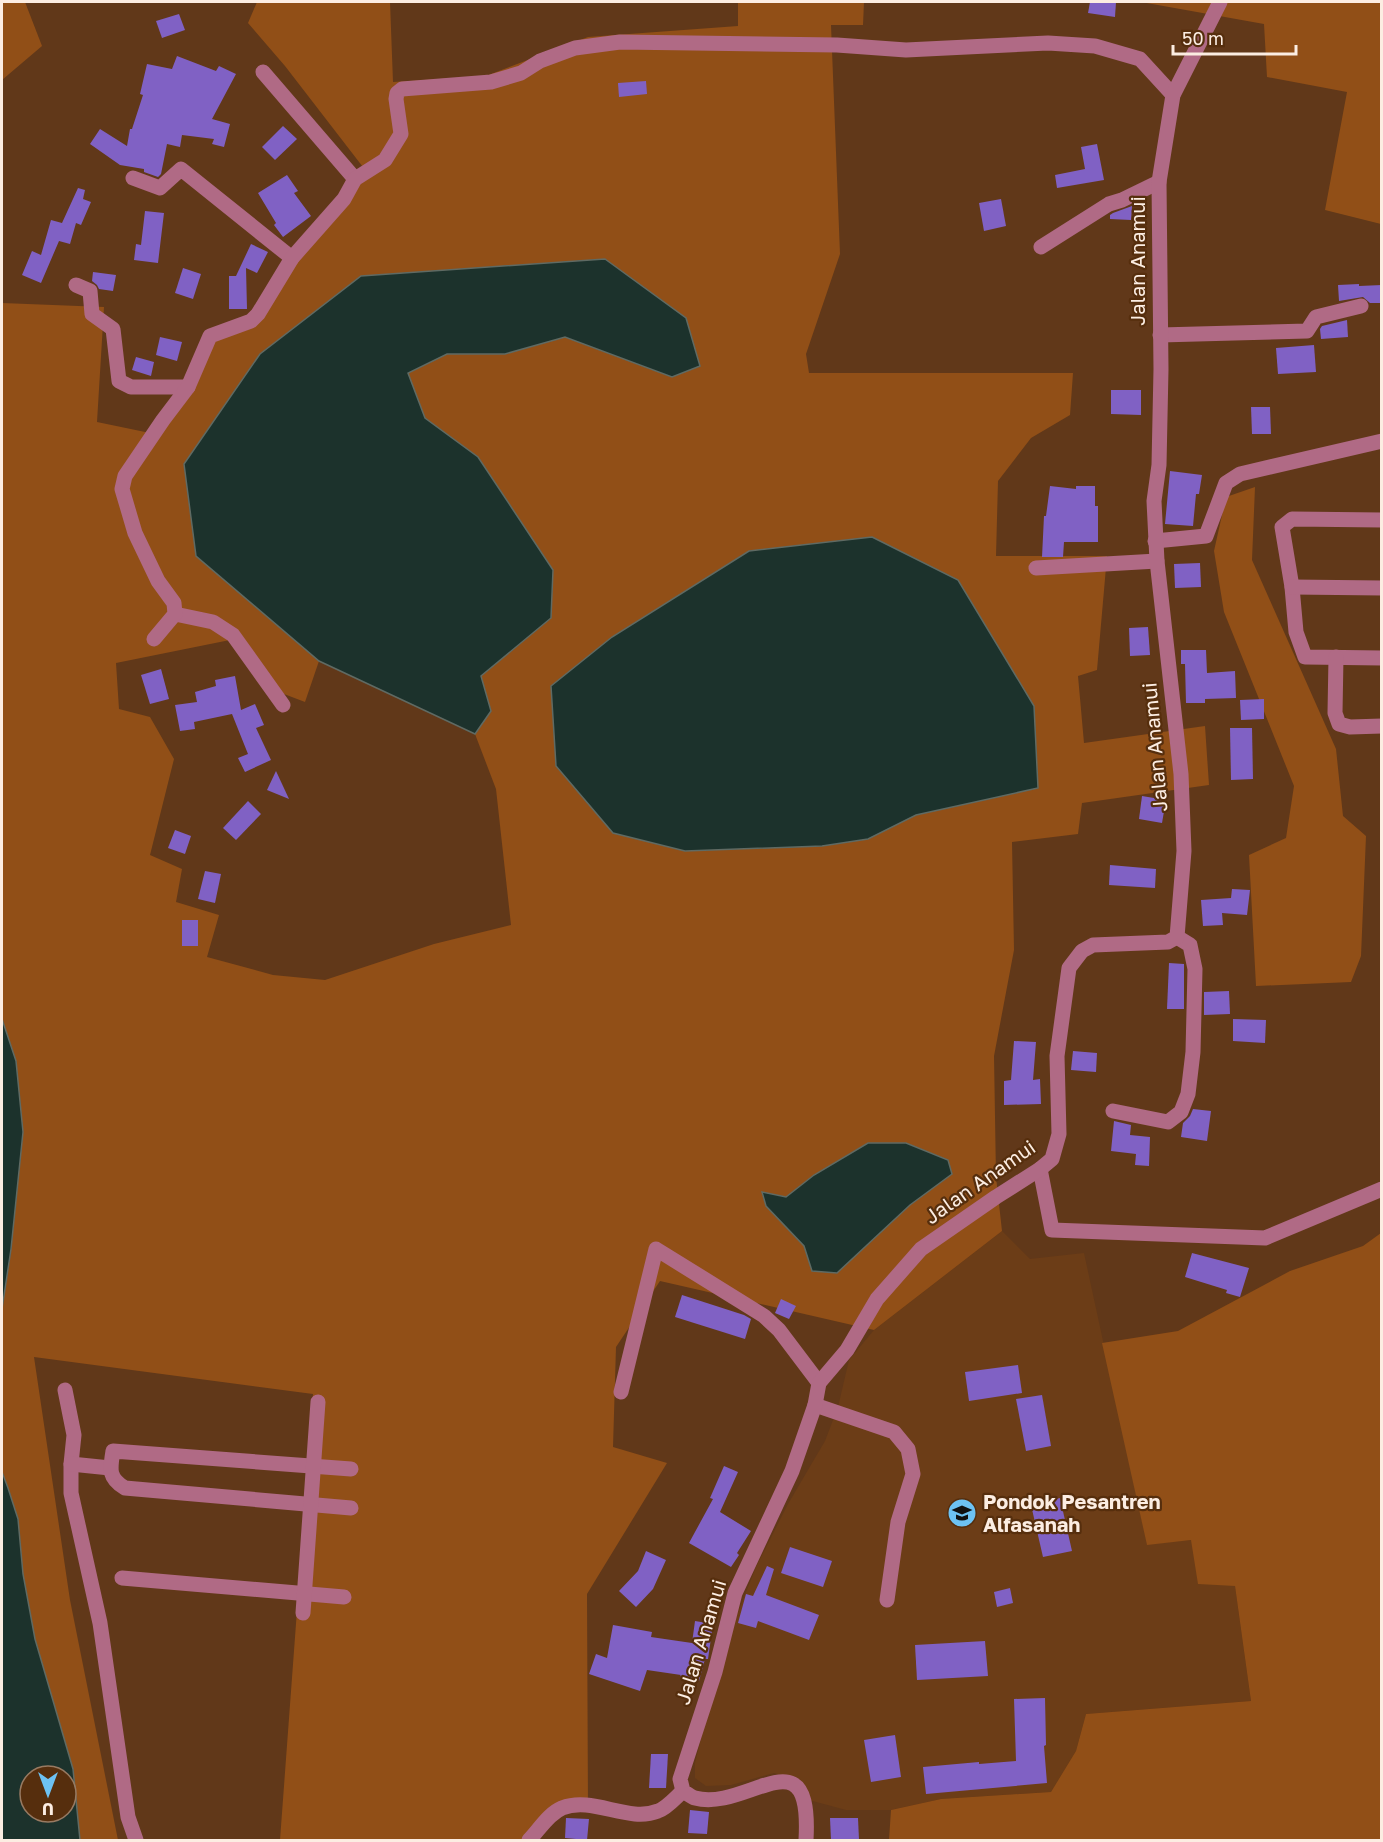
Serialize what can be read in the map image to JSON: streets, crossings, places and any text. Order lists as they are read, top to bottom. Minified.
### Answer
{"streets":{"street":["Jalan Anamui"]},"places":{"school or university":["Pondok Pesantren Alfasanah"]},"scale_bar":"50 m","north":"bottom"}
